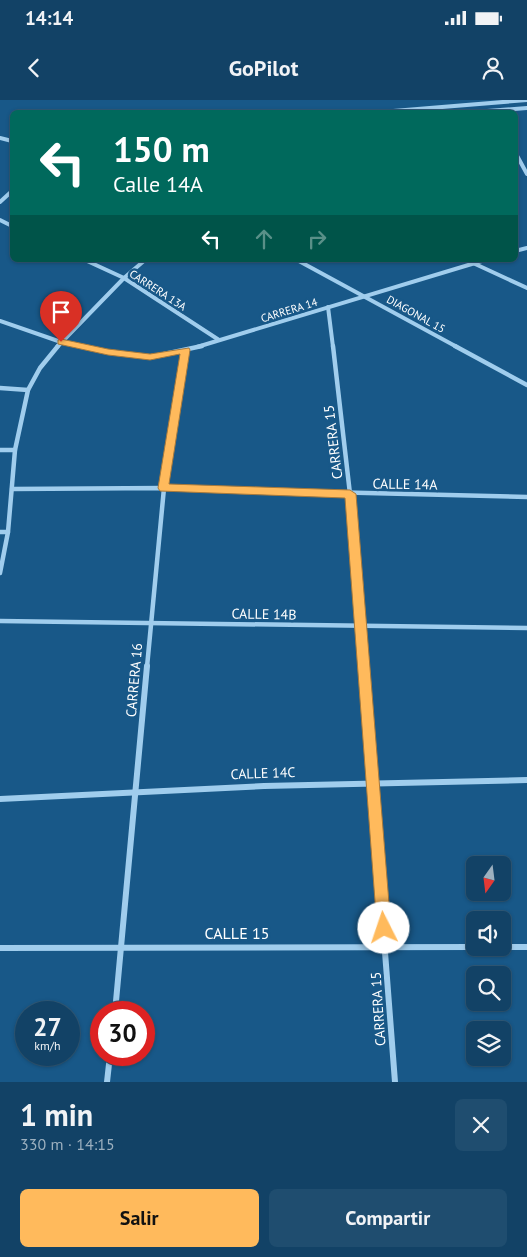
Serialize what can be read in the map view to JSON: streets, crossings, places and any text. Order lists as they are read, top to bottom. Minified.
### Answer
{"streets":{"street":["CARRERA 13A","CARRERA 14","DIAGONAL 15","CARRERA 15","CALLE 14A","CALLE 14B","CARRERA 16","CALLE 14C","CALLE 15"]},"crossings":[["CARRERA 13A","CARRERA 14"],["CARRERA 14","DIAGONAL 15"],["CARRERA 14","CARRERA 15"],["CARRERA 14","CARRERA 16"],["CARRERA 15","CALLE 14A"],["CARRERA 15","CALLE 14B"],["CARRERA 15","CALLE 14C"],["CARRERA 15","CALLE 15"],["CALLE 14A","CARRERA 16"],["CALLE 14B","CARRERA 16"],["CARRERA 16","CALLE 14C"],["CARRERA 16","CALLE 15"]],"north":"bottom","page":{"status":"14:14","header":"GoPilot","turn":["150 m","Calle 14A"],"speed":"27 km/h","limit":"30","heading":["1 min","330 m · 14:15"],"buttons":["Salir","Compartir"]}}
